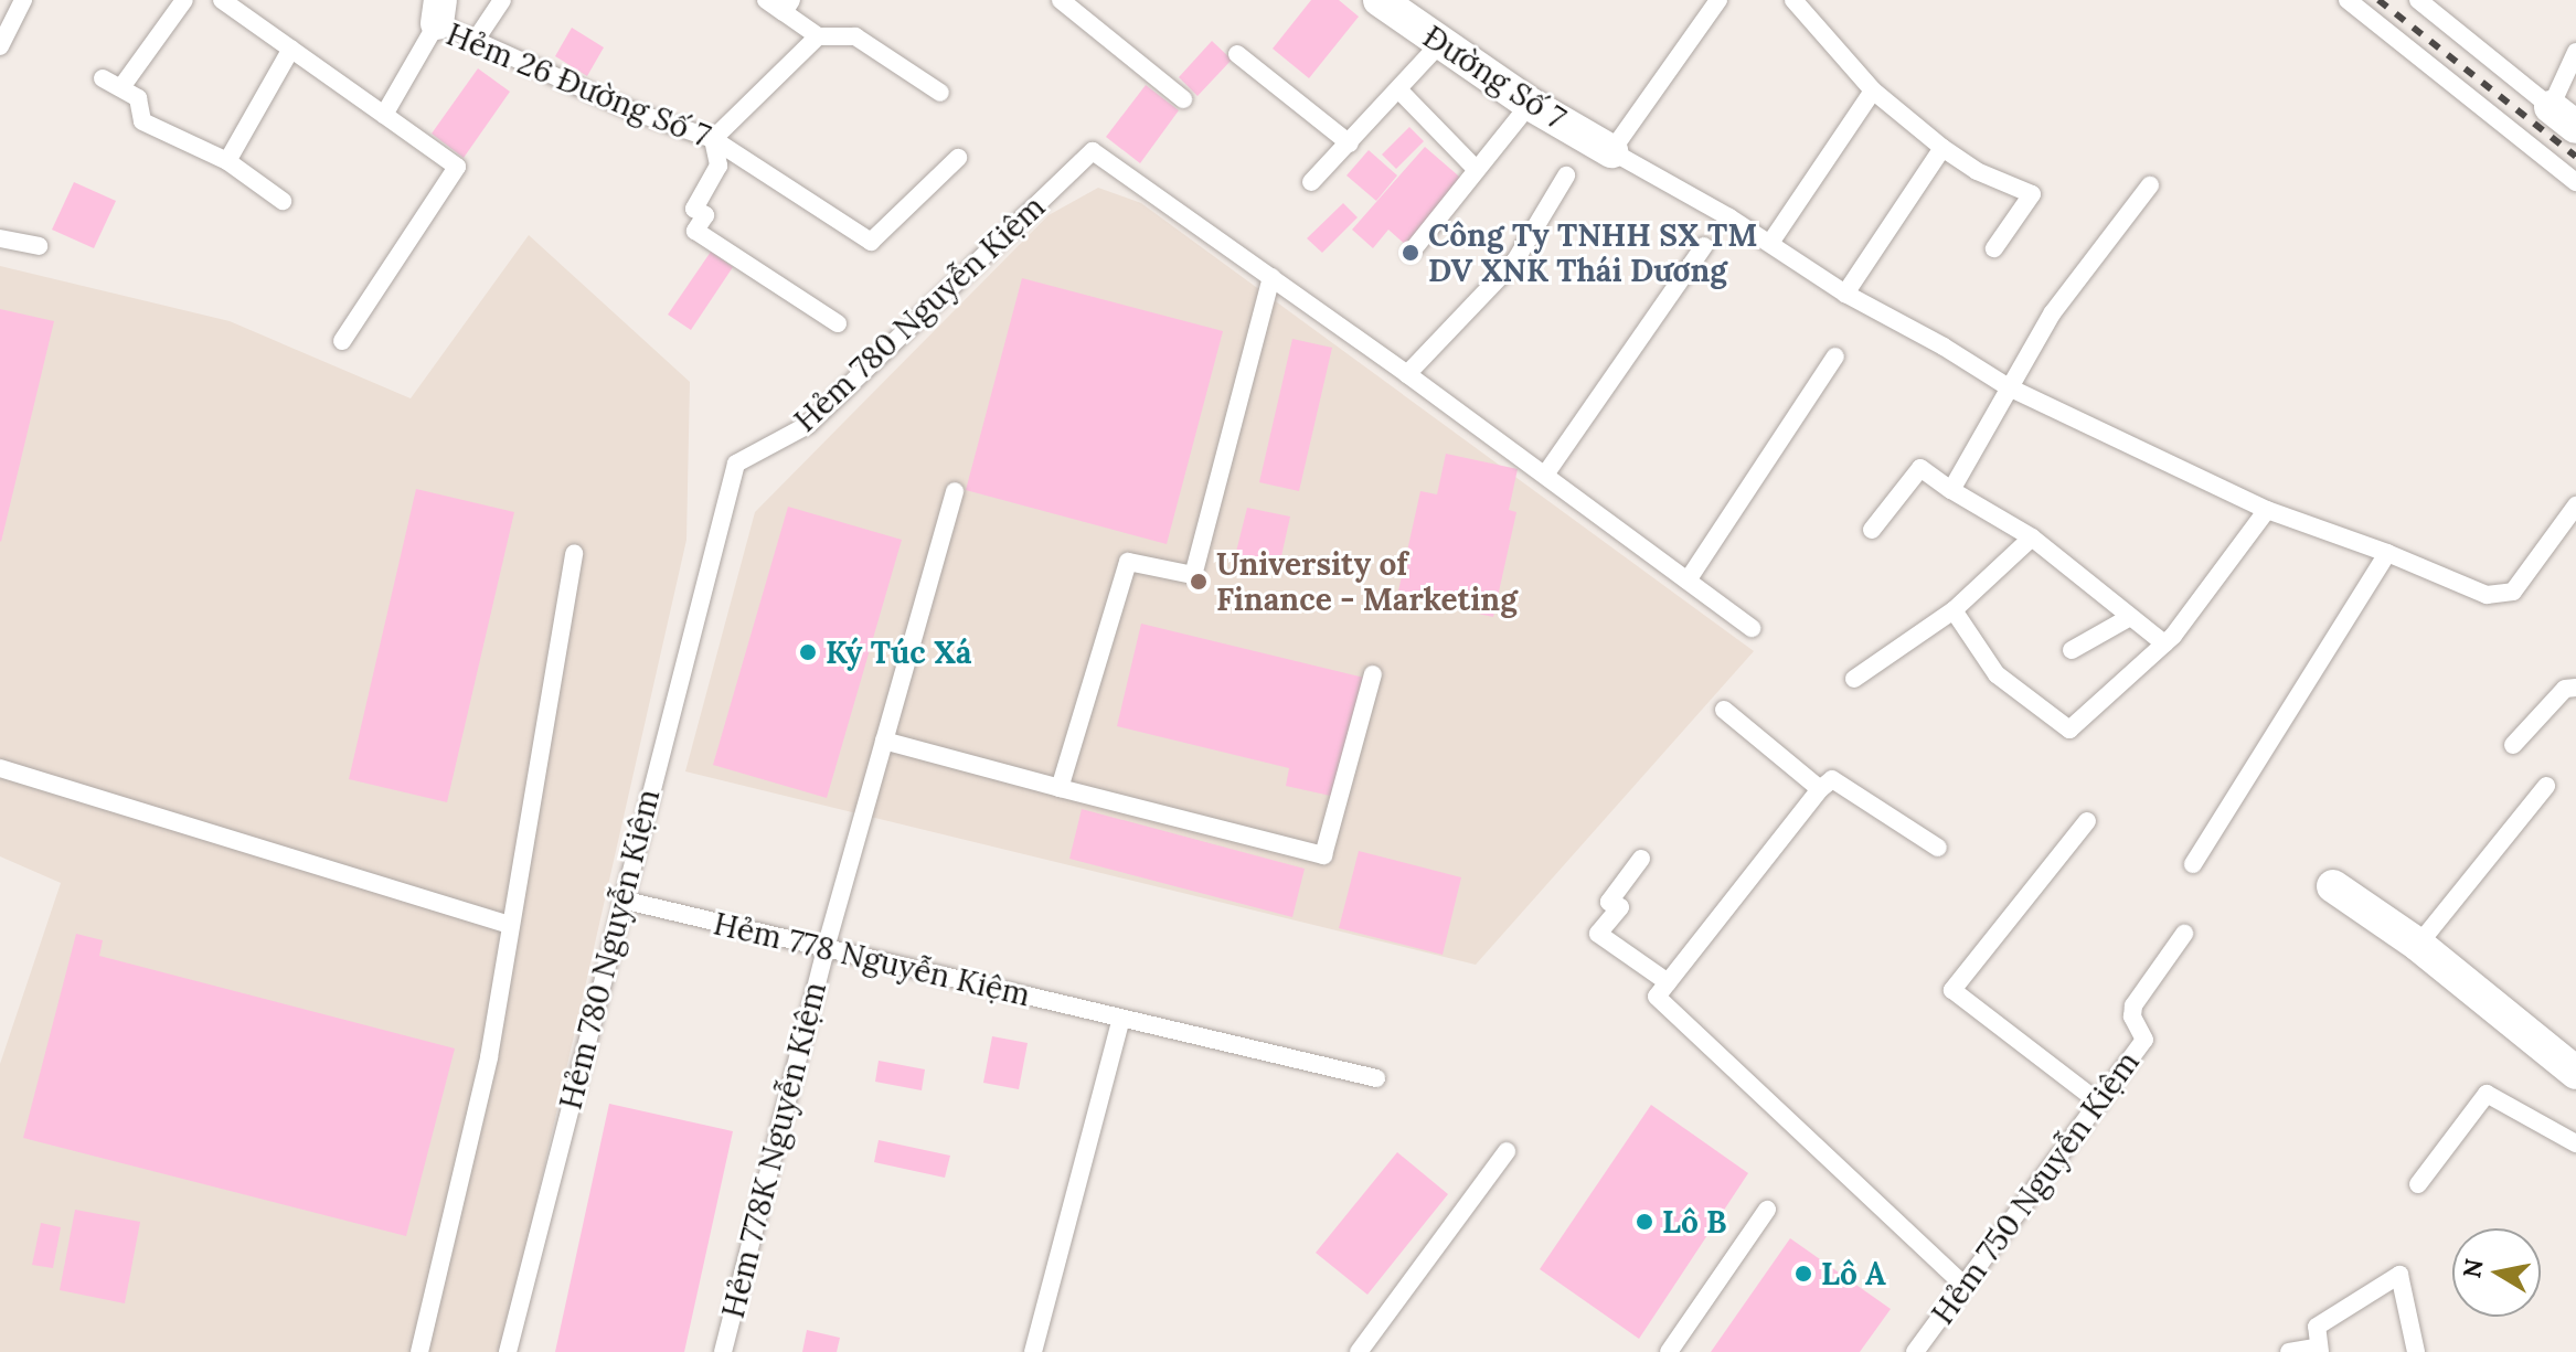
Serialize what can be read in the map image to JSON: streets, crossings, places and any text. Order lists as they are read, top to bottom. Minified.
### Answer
{"streets":{"street":["Đường Số 7"],"lane":["Hẻm 26 Đường Số 7","Hẻm 780 Nguyễn Kiệm","Hẻm 778 Nguyễn Kiệm","Hẻm 778K Nguyễn Kiệm","Hẻm 750 Nguyễn Kiệm"]},"crossings":[["Hẻm 780 Nguyễn Kiệm","Hẻm 778 Nguyễn Kiệm"],["Hẻm 778 Nguyễn Kiệm","Hẻm 778K Nguyễn Kiệm"]],"places":["Công Ty TNHH SX TM DV XNK Thái Dương","University of Finance - Marketing","Ký Túc Xá","Lô B","Lô A"],"north":"left"}
